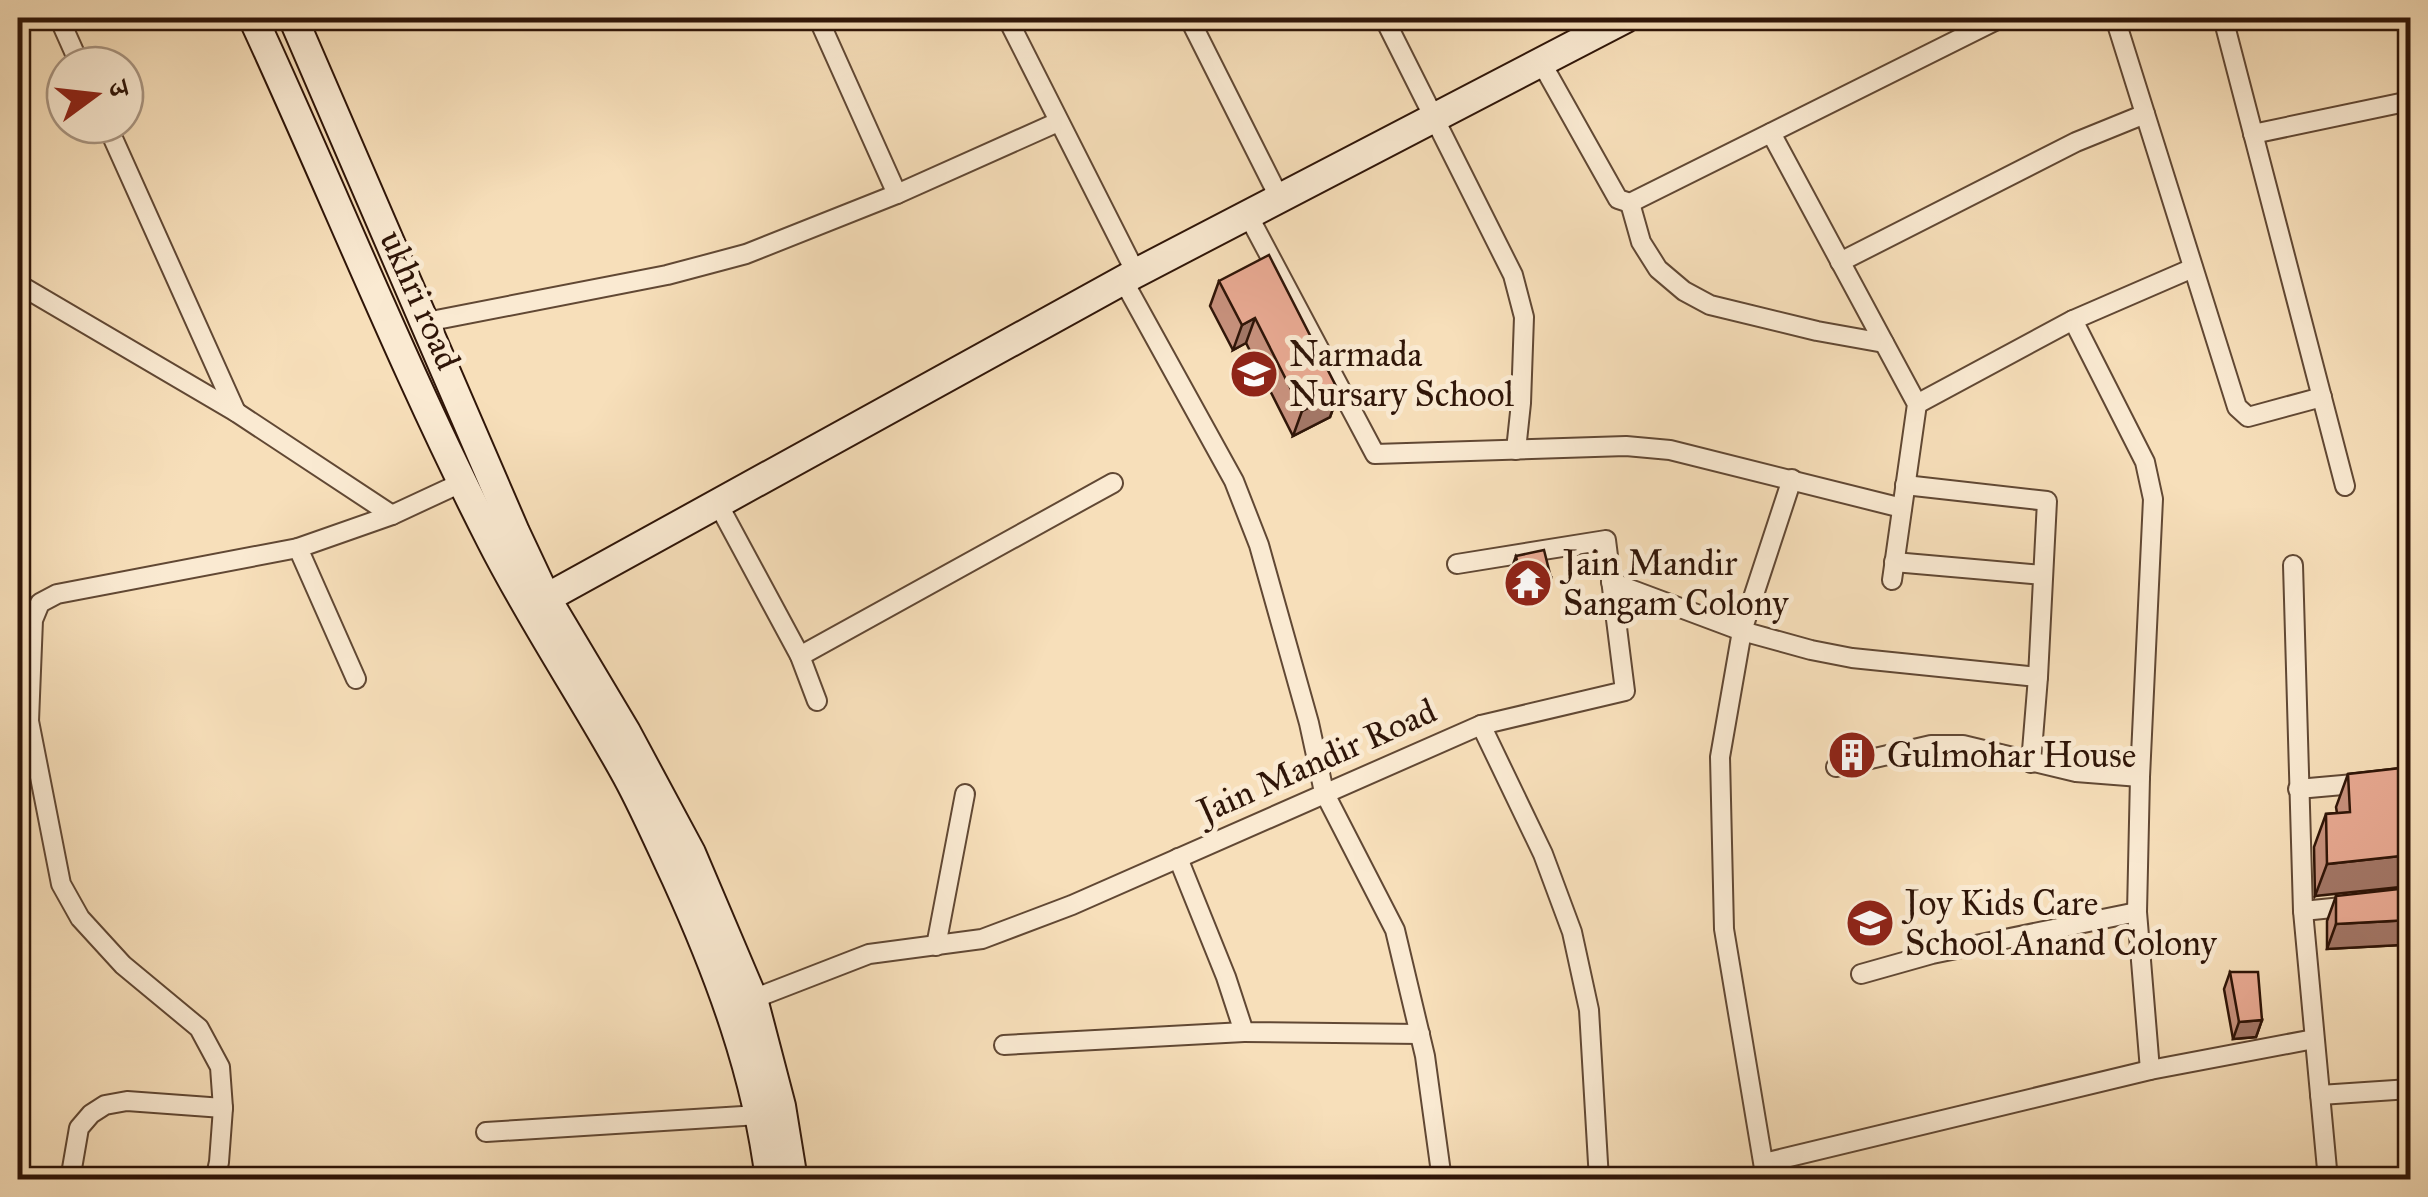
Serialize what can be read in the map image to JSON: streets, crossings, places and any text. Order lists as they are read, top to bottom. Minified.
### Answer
{"streets":{"street":["ukhri road","Jain Mandir Road"]},"places":{"school or university":["Narmada Nursary School","Joy Kids Care School Anand Colony"],"temple":["Jain Mandir Sangam Colony"],"building":["Gulmohar House"]},"north":"right"}
